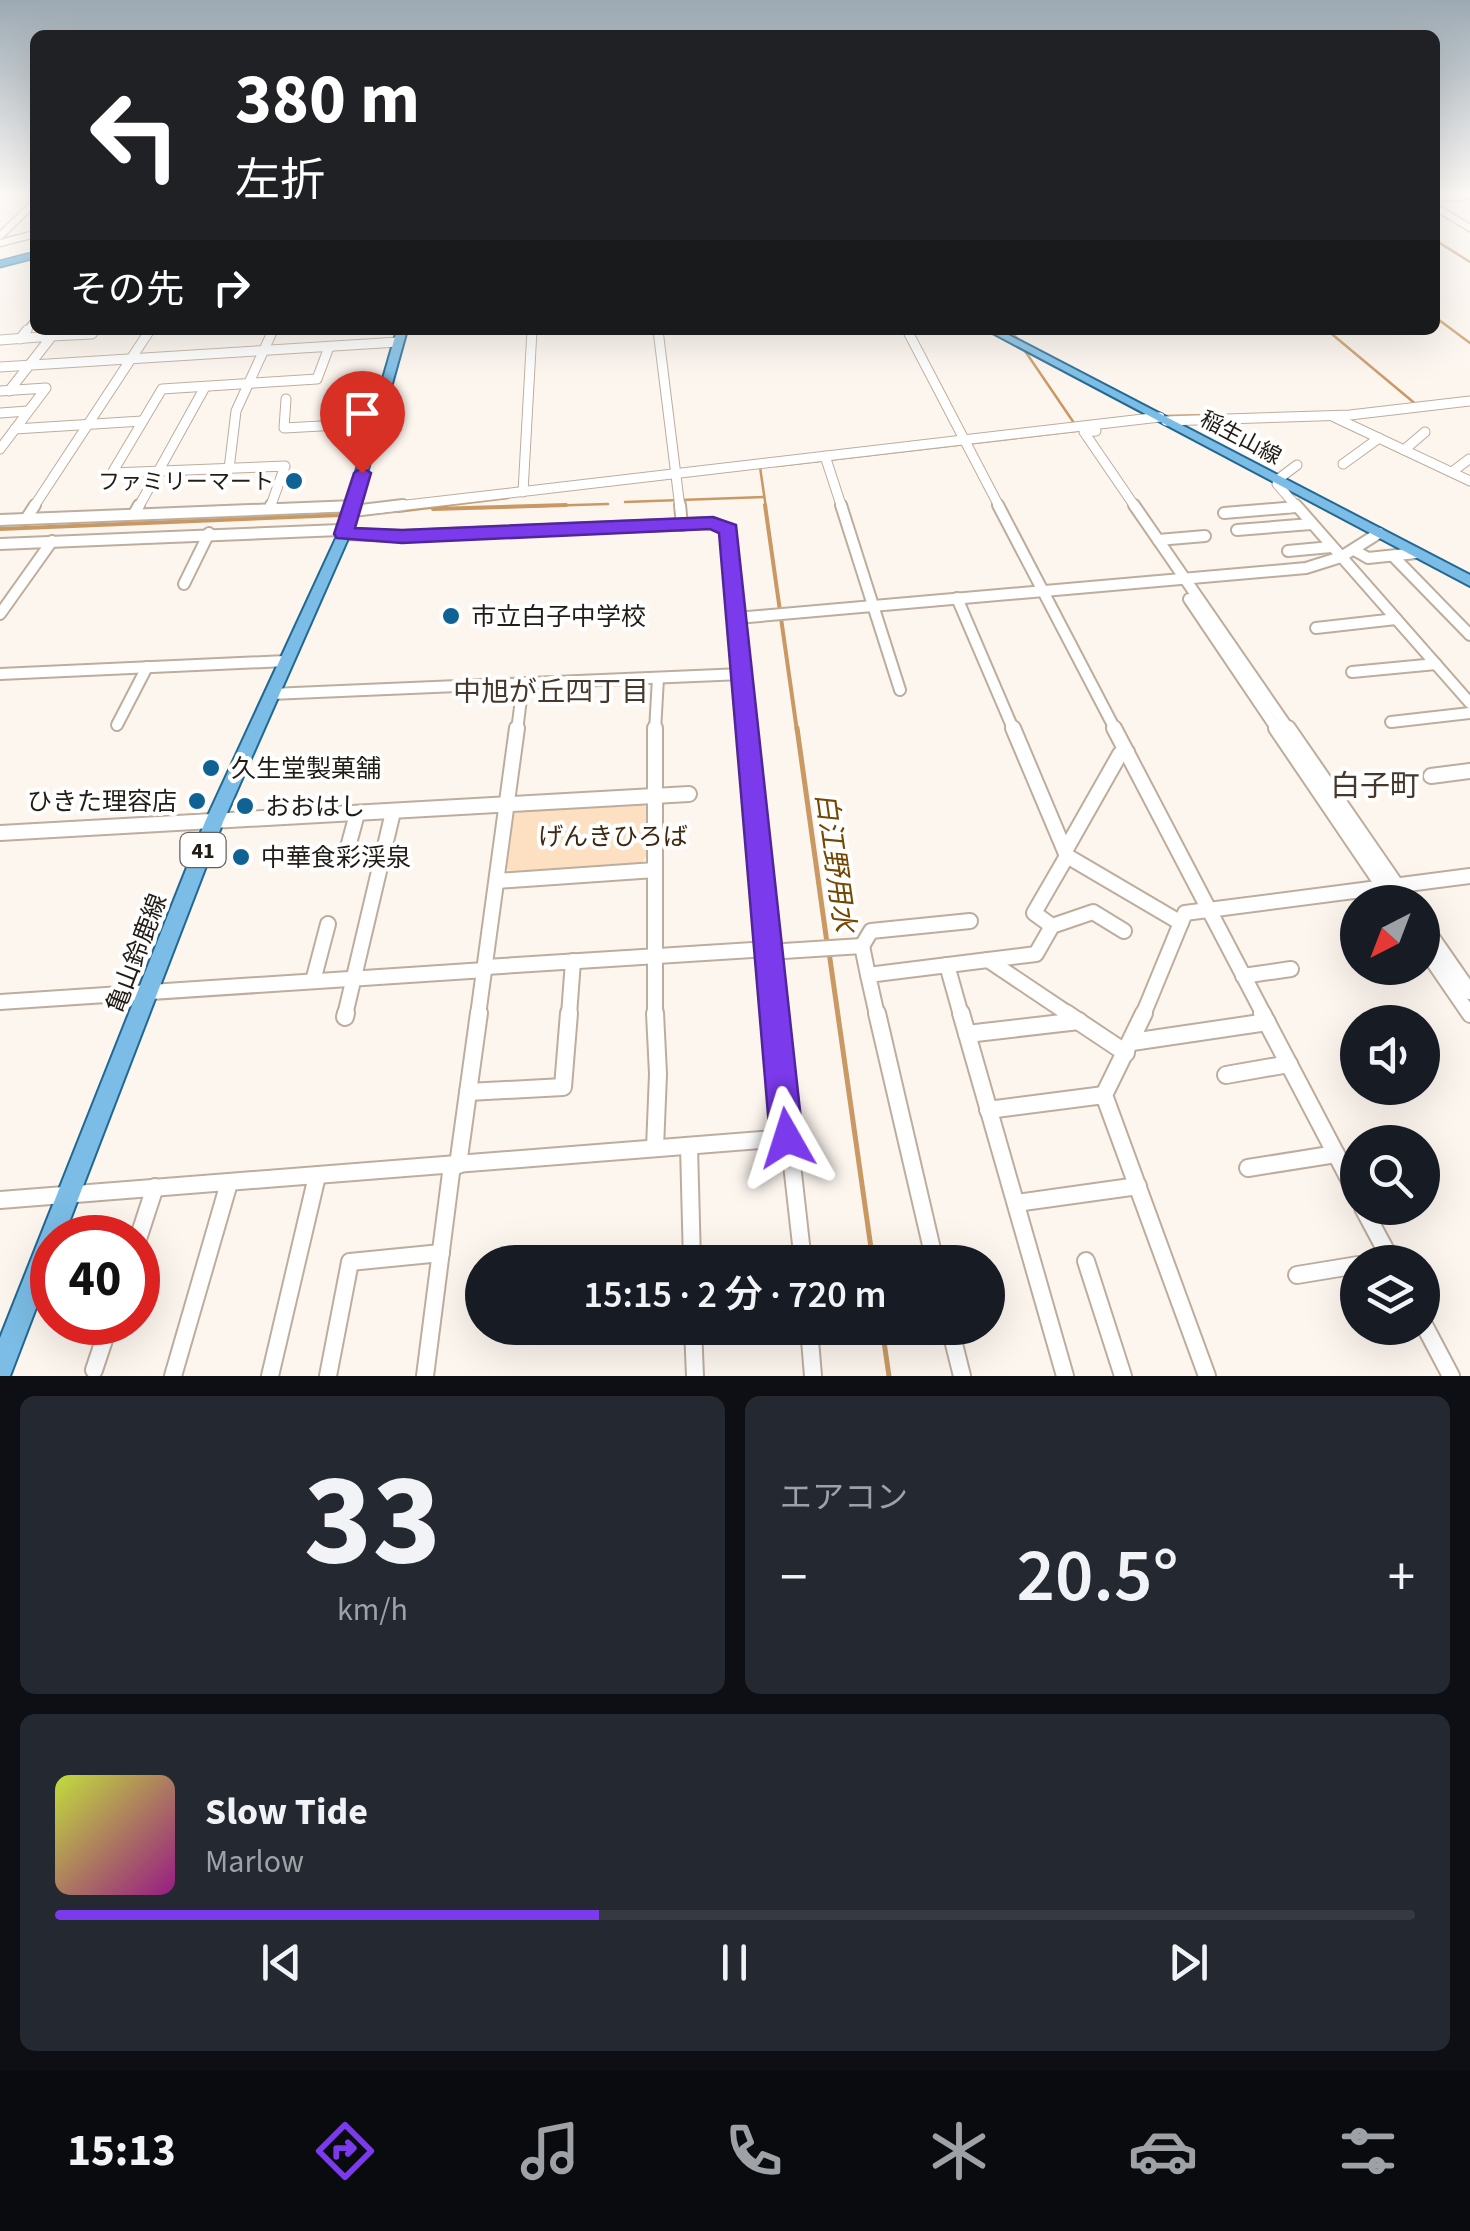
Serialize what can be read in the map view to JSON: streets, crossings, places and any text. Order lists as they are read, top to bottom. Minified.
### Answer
{"streets":{"main road":["稲生山線","41","亀山鈴鹿線"]},"districts":["中旭が丘四丁目","白子町"],"water":["白江野用水"],"parks":["げんきひろば"],"places":["ファミリーマート","市立白子中学校","久生堂製菓舗","ひきた理容店","おおはし","中華食彩渓泉"],"north":"bottom left","page":{"turn":["380 m","左折"],"then":"その先","limit":"40","trip":"15:15 · 2 分 · 720 m","tile":[["33","km/h"],"エアコン"],"heat":["−","20.5°","+"],"song":["Slow Tide","Marlow"],"tabs":"15:13"}}
